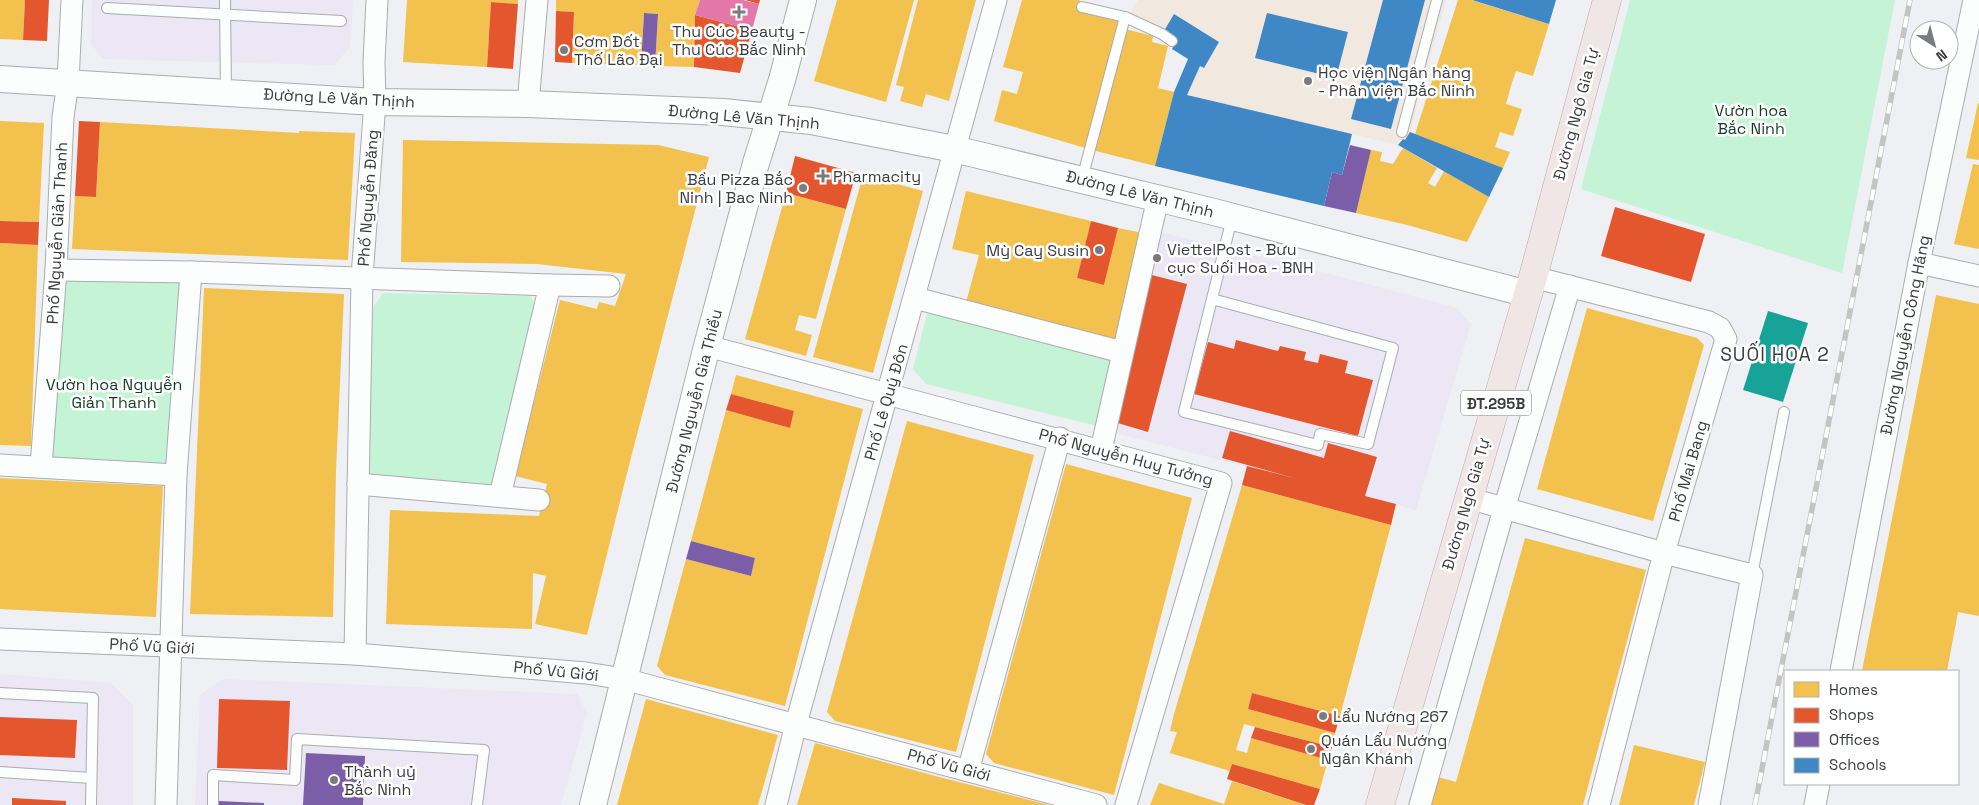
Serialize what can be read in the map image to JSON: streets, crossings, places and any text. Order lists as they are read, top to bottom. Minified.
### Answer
{"streets":{"main road":["Đường Ngô Gia Tự","ĐT.295B"],"street":["Đường Lê Văn Thịnh","Phố Nguyễn Đăng","Phố Nguyễn Giản Thanh","Đường Nguyễn Công Hãng","Đường Nguyễn Gia Thiều","Phố Lê Quý Đôn","Phố Nguyễn Huy Tưởng","Phố Mai Bang","Phố Vũ Giới"]},"crossings":[["Đường Lê Văn Thịnh","Đường Ngô Gia Tự"],["Đường Lê Văn Thịnh","Phố Nguyễn Đăng"],["Đường Lê Văn Thịnh","Phố Nguyễn Giản Thanh"],["Đường Lê Văn Thịnh","Đường Nguyễn Gia Thiều"],["Đường Lê Văn Thịnh","Phố Lê Quý Đôn"],["Đường Lê Văn Thịnh","Phố Mai Bang"],["Đường Ngô Gia Tự","Phố Mai Bang"],["Phố Nguyễn Đăng","Phố Vũ Giới"],["Đường Nguyễn Gia Thiều","Phố Nguyễn Huy Tưởng"],["Đường Nguyễn Gia Thiều","Phố Vũ Giới"],["Phố Lê Quý Đôn","Phố Nguyễn Huy Tưởng"],["Phố Lê Quý Đôn","Phố Vũ Giới"]],"districts":["SUỐI HOA 2"],"parks":["Vườn hoa Bắc Ninh","Vườn hoa Nguyễn Giản Thanh"],"places":{"health":["Thu Cúc Beauty - Thu Cúc Bắc Ninh","Pharmacity"],"other":["Cơm Đốt Thố Lão Đại","Học viện Ngân hàng - Phân viện Bắc Ninh","Bầu Pizza Bắc Ninh | Bac Ninh","Mỳ Cay Susin","ViettelPost - Bưu cục Suối Hoa - BNH","Lẩu Nướng 267","Quán Lẩu Nướng Ngân Khánh","Thành uỷ Bắc Ninh"]},"legend":["Homes","Shops","Offices","Schools"],"north":"bottom right"}
